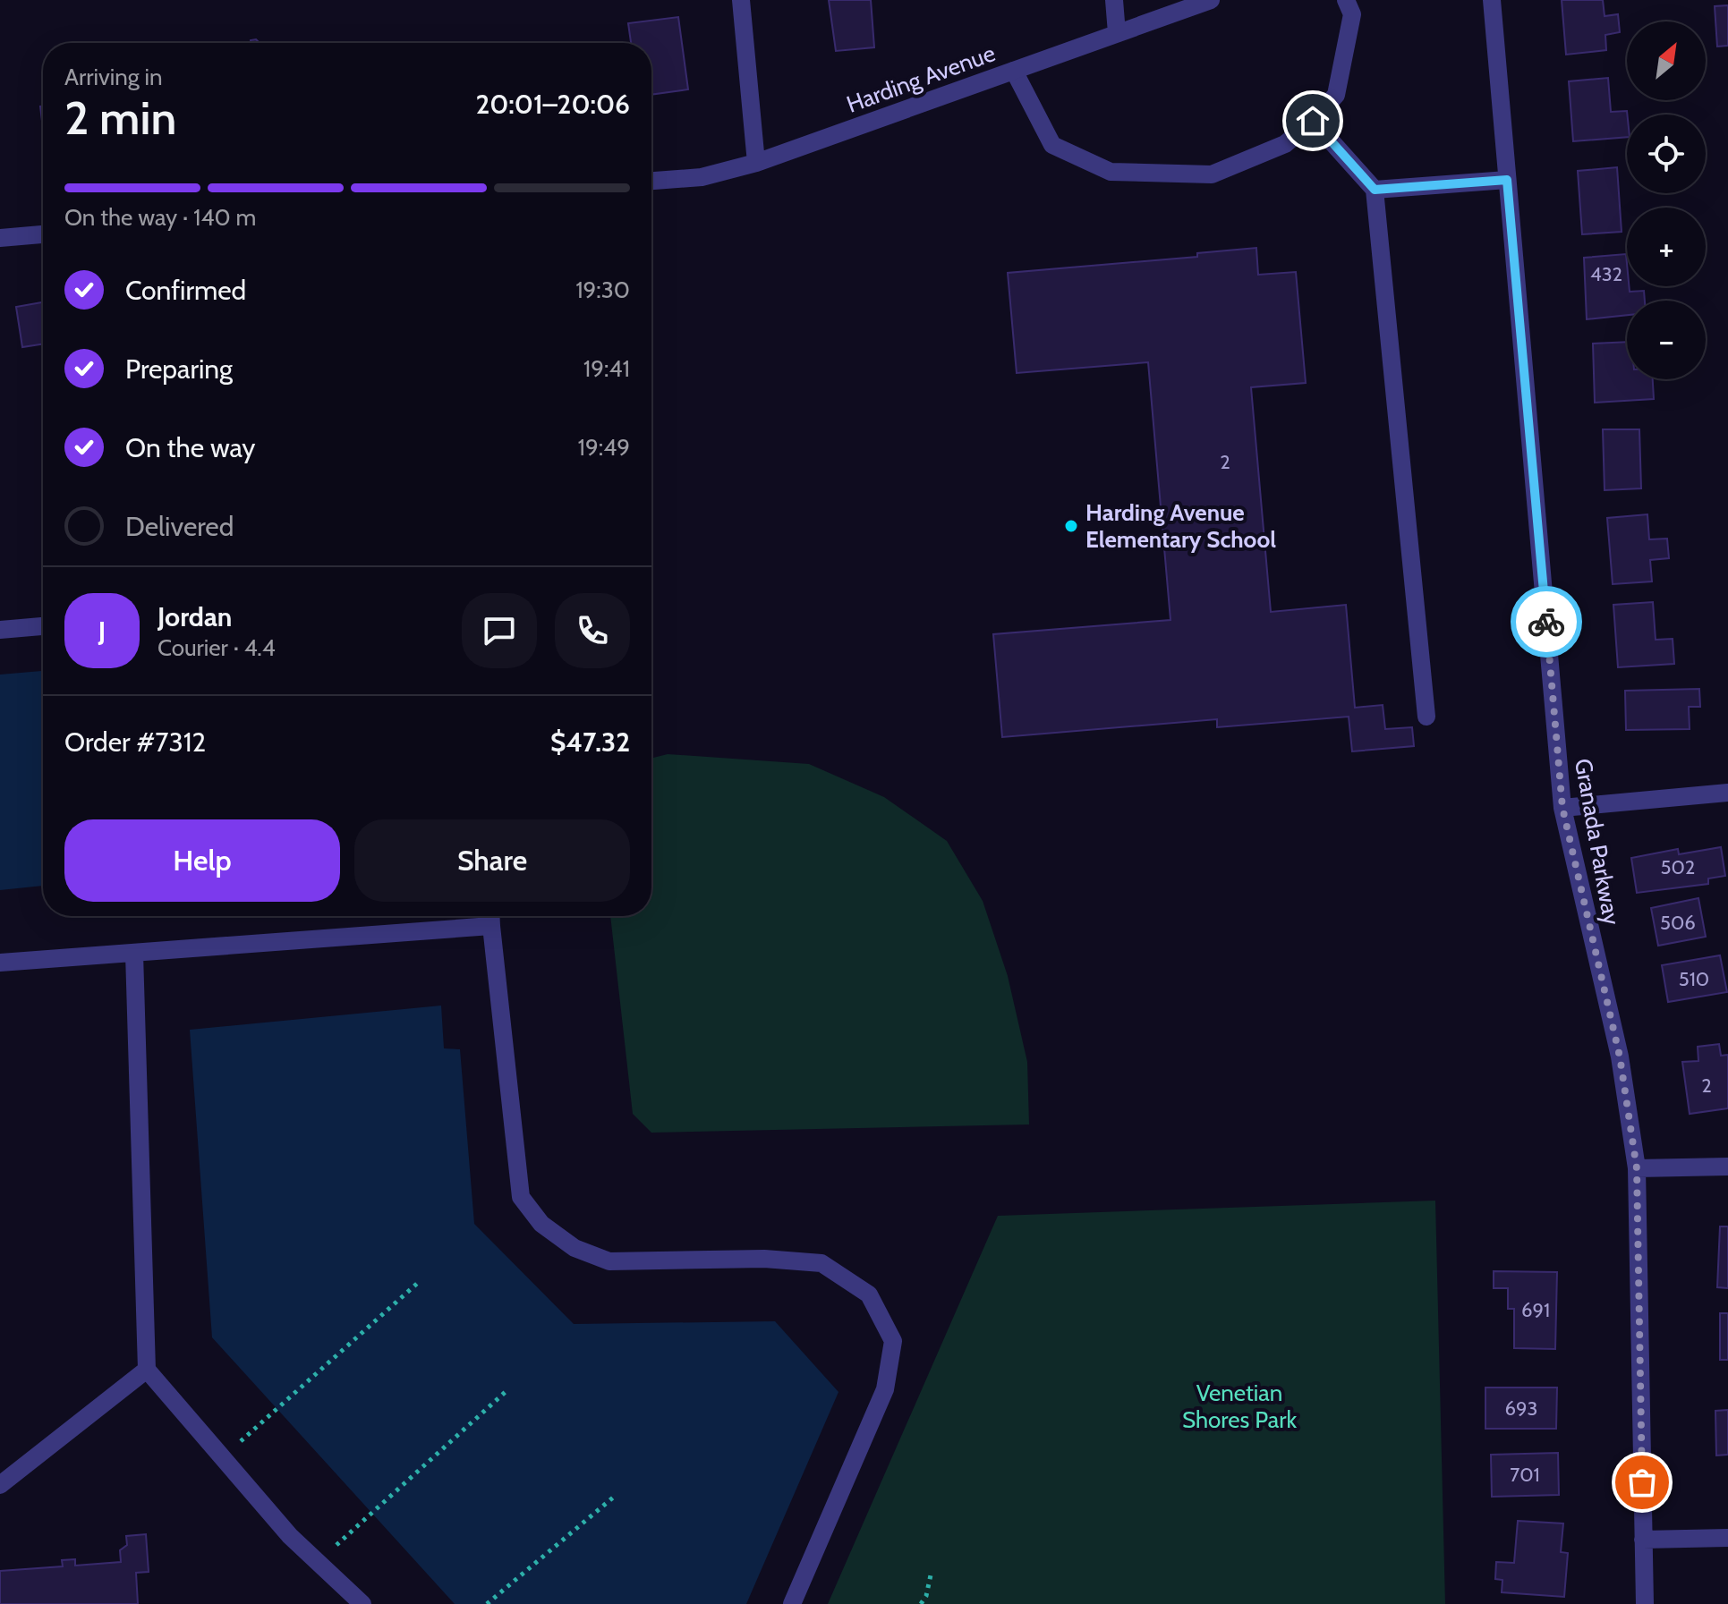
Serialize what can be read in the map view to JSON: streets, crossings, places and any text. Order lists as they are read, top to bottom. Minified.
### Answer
{"streets":{"street":["Harding Avenue","Granada Parkway"]},"parks":["Venetian Shores Park"],"places":["Harding Avenue Elementary School"],"house_numbers":["432","2","502","506","510","2","691","693","701"],"north":"top right","page":{"map_buttons":["+","−"],"heading":["2 min","Arriving in","20:01–20:06"],"panel":["Jordan","Courier · 4.4","Order #7312","$47.32"],"bar":"On the way · 140 m","list":[["Confirmed","19:30"],["Preparing","19:41"],["On the way","19:49"],"Delivered"],"round":"J","buttons":["Help","Share"]}}
